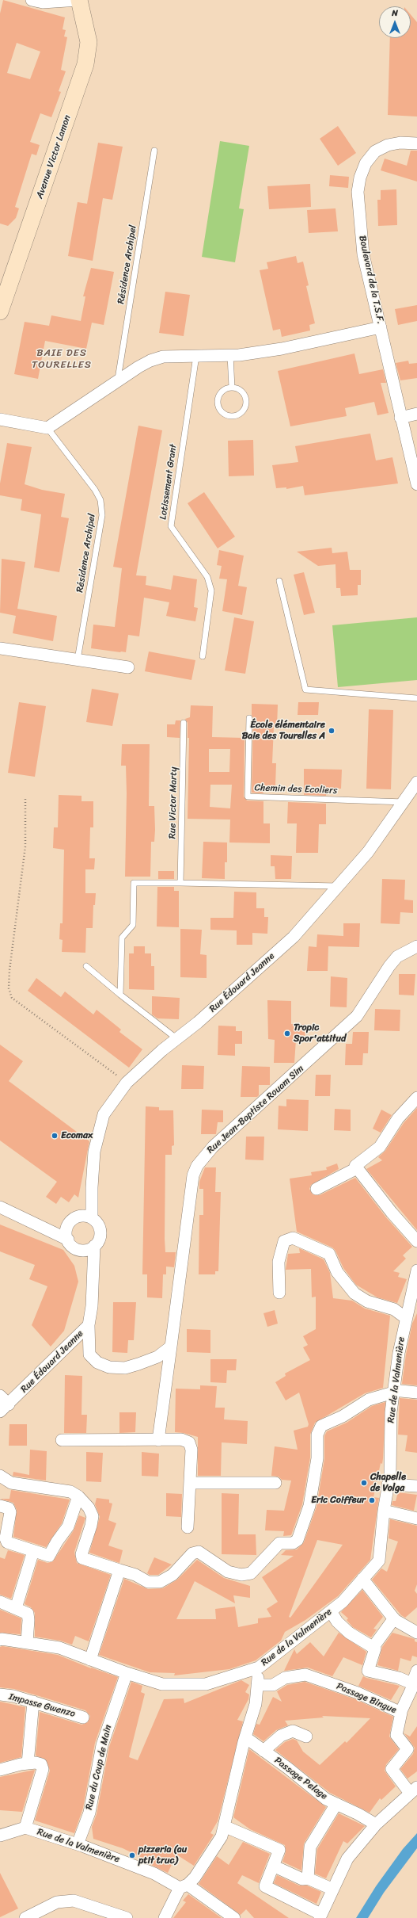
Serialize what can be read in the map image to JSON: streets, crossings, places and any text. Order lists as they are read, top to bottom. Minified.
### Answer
{"streets":{"street":["Avenue Victor Lamon","Boulevard de la T.S.F.","Rue Édouard Jeanne","Rue Jean-Baptiste Rouam Sim","Rue de la Valmenière","Passage Bingue","Impasse Gwenzo","Rue du Coup de Main","Passage Pelage"],"lane":["Résidence Archipel","Lotissement Grant","Chemin des Ecoliers","Rue Victor Marty"]},"crossings":[["Chemin des Ecoliers","Rue Édouard Jeanne"],["Rue de la Valmenière","Passage Bingue"],["Rue de la Valmenière","Rue du Coup de Main"],["Rue de la Valmenière","Passage Pelage"]],"districts":["BAIE DES TOURELLES"],"places":["École élémentaire Baie des Tourelles A","Tropic Spor'attitud","Ecomax","Chapelle de Volga","Eric Coiffeur","pizzeria (au ptit truc)"],"north":"top"}
